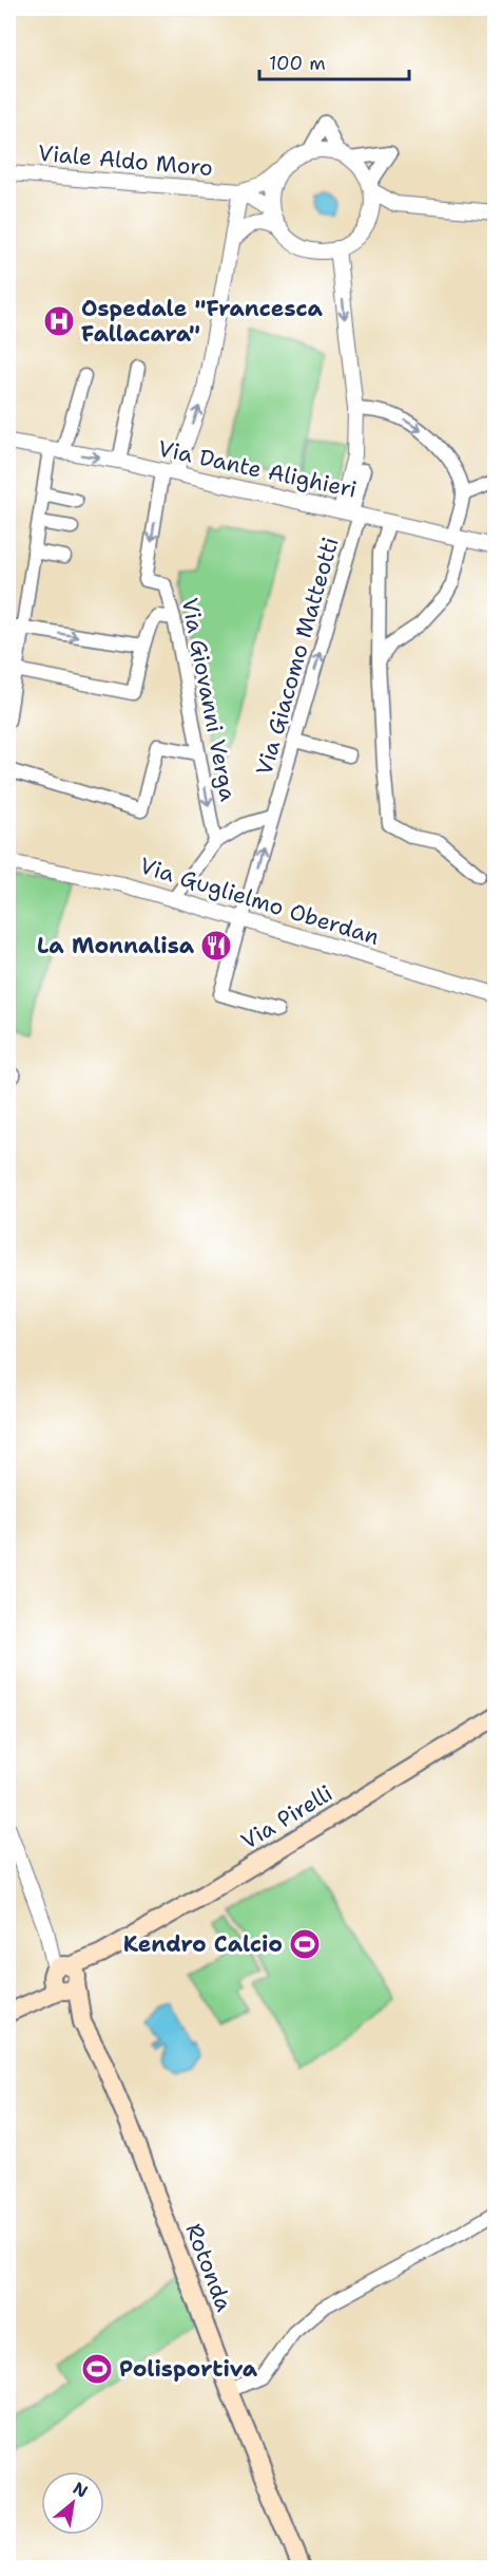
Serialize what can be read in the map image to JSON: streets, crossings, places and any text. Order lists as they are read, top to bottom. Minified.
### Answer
{"streets":{"main road":["Via Pirelli","Rotonda"],"street":["Viale Aldo Moro","Via Dante Alighieri","Via Giacomo Matteotti","Via Giovanni Verga","Via Guglielmo Oberdan"]},"crossings":[["Via Dante Alighieri","Via Giacomo Matteotti"],["Via Dante Alighieri","Via Giovanni Verga"],["Via Giacomo Matteotti","Via Guglielmo Oberdan"],["Via Pirelli","Rotonda"]],"one_way":["Via Giovanni Verga"],"places":{"hospital":["Ospedale \"Francesca Fallacara\""],"restaurant":["La Monnalisa"],"sports":["Kendro Calcio","Polisportiva"]},"scale_bar":"100 m","north":"top right"}
